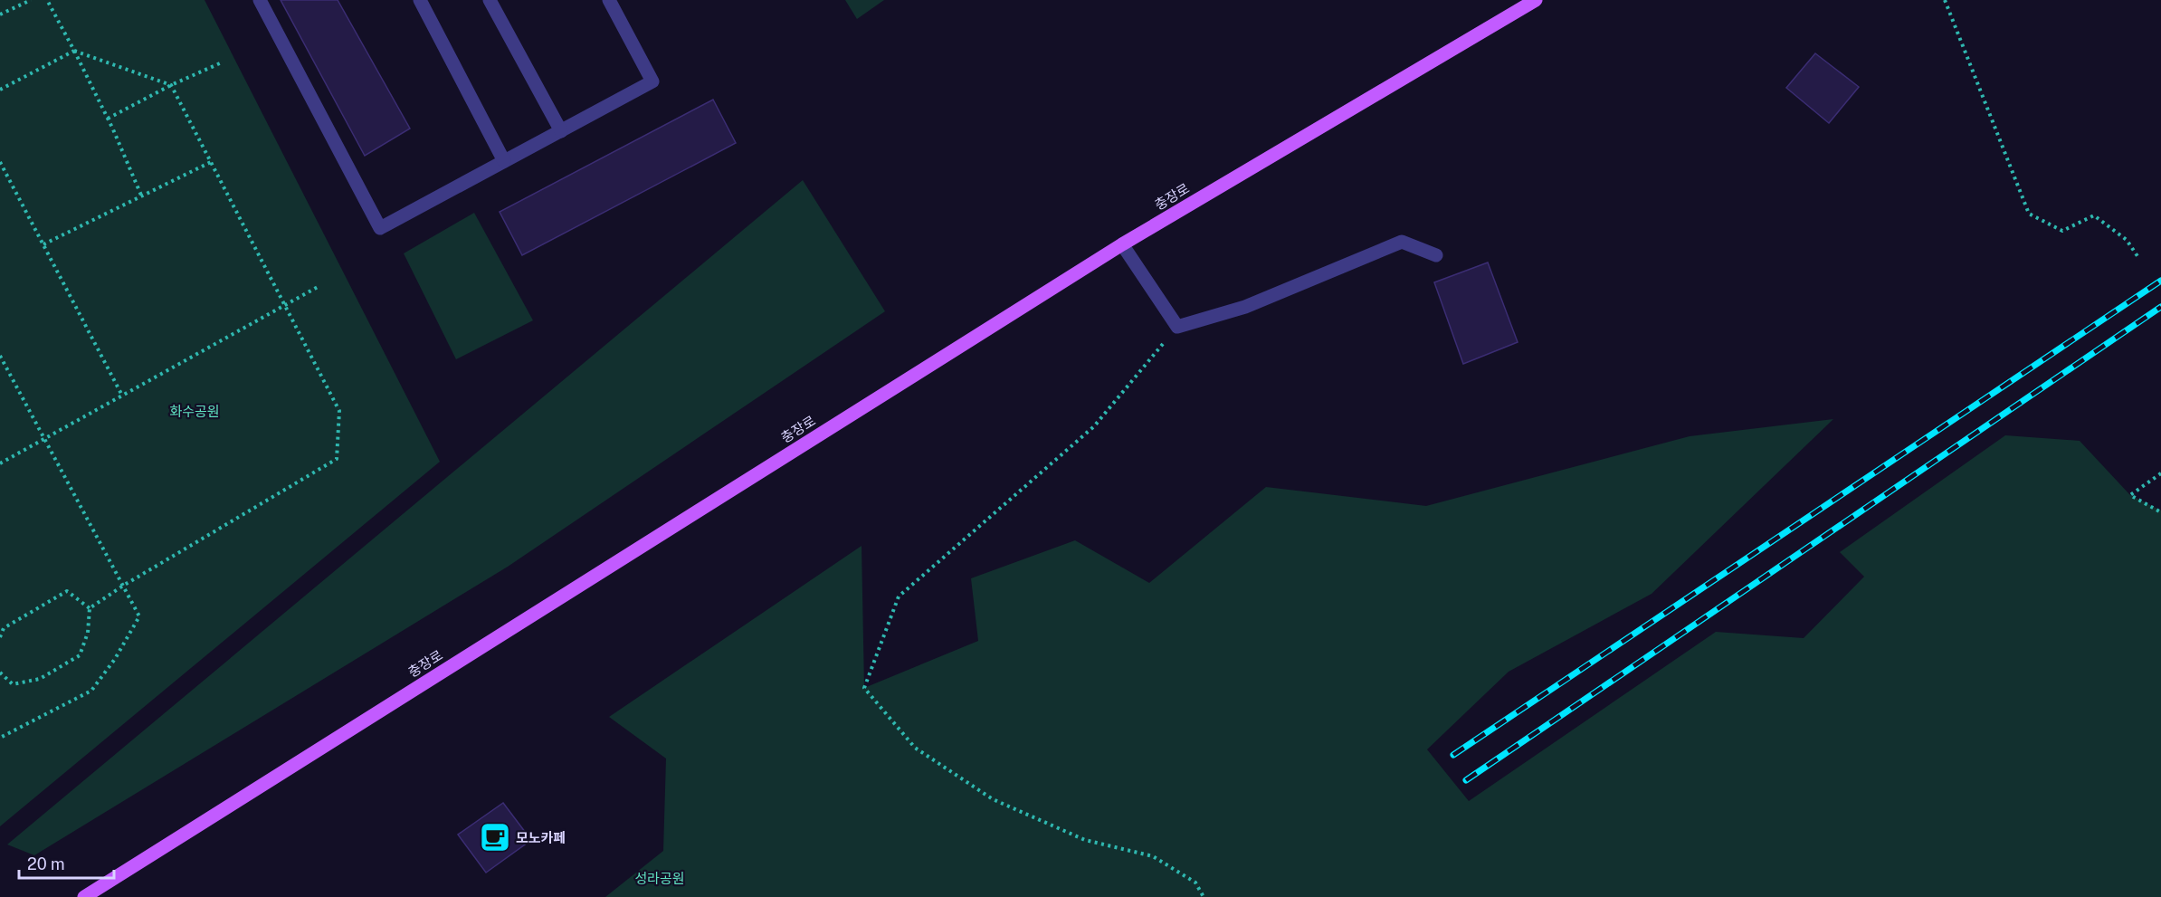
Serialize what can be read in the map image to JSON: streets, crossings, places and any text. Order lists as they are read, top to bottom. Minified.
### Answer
{"streets":{"main road":["충장로"]},"parks":["화수공원","성라공원"],"places":{"cafe":["모노카페"]},"scale_bar":"20 m"}
